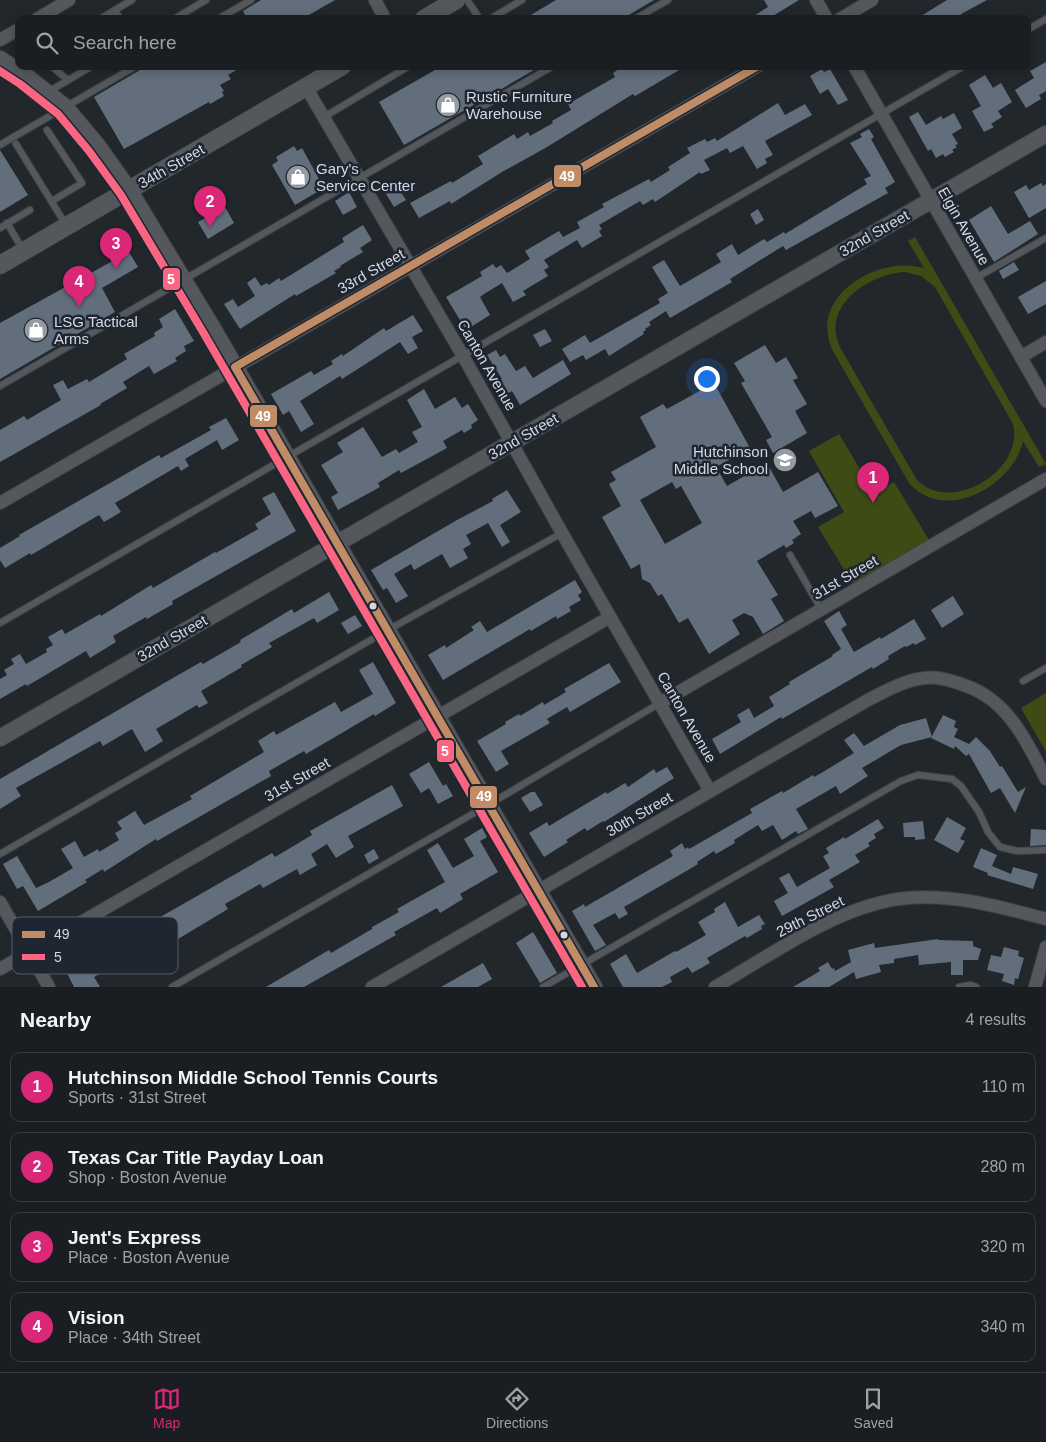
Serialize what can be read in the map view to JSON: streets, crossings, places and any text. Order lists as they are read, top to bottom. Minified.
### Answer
{"streets":{"main road":["34th Street"],"street":["Elgin Avenue","32nd Street","33rd Street","Canton Avenue","31st Street","30th Street","29th Street"]},"crossings":[["34th Street","Canton Avenue"],["Elgin Avenue","32nd Street"],["32nd Street","Canton Avenue"],["33rd Street","Canton Avenue"],["Canton Avenue","31st Street"],["Canton Avenue","30th Street"]],"places":{"shop":["Rustic Furniture Warehouse","Gary's Service Center","LSG Tactical Arms"],"school or university":["Hutchinson Middle School"]},"lines":["transit line 49","transit line 5"],"legend":["49","5"],"page":{"search":"Search here","pins":["2","3","4","1"],"heading":["Nearby","4 results"],"list":[{"mark":"1","name":"Hutchinson Middle School Tennis Courts","note":"Sports · 31st Street","value":"110 m"},{"mark":"2","name":"Texas Car Title Payday Loan","note":"Shop · Boston Avenue","value":"280 m"},{"mark":"3","name":"Jent's Express","note":"Place · Boston Avenue","value":"320 m"},{"mark":"4","name":"Vision","note":"Place · 34th Street","value":"340 m"}],"nav":["Map","Directions","Saved"]}}
